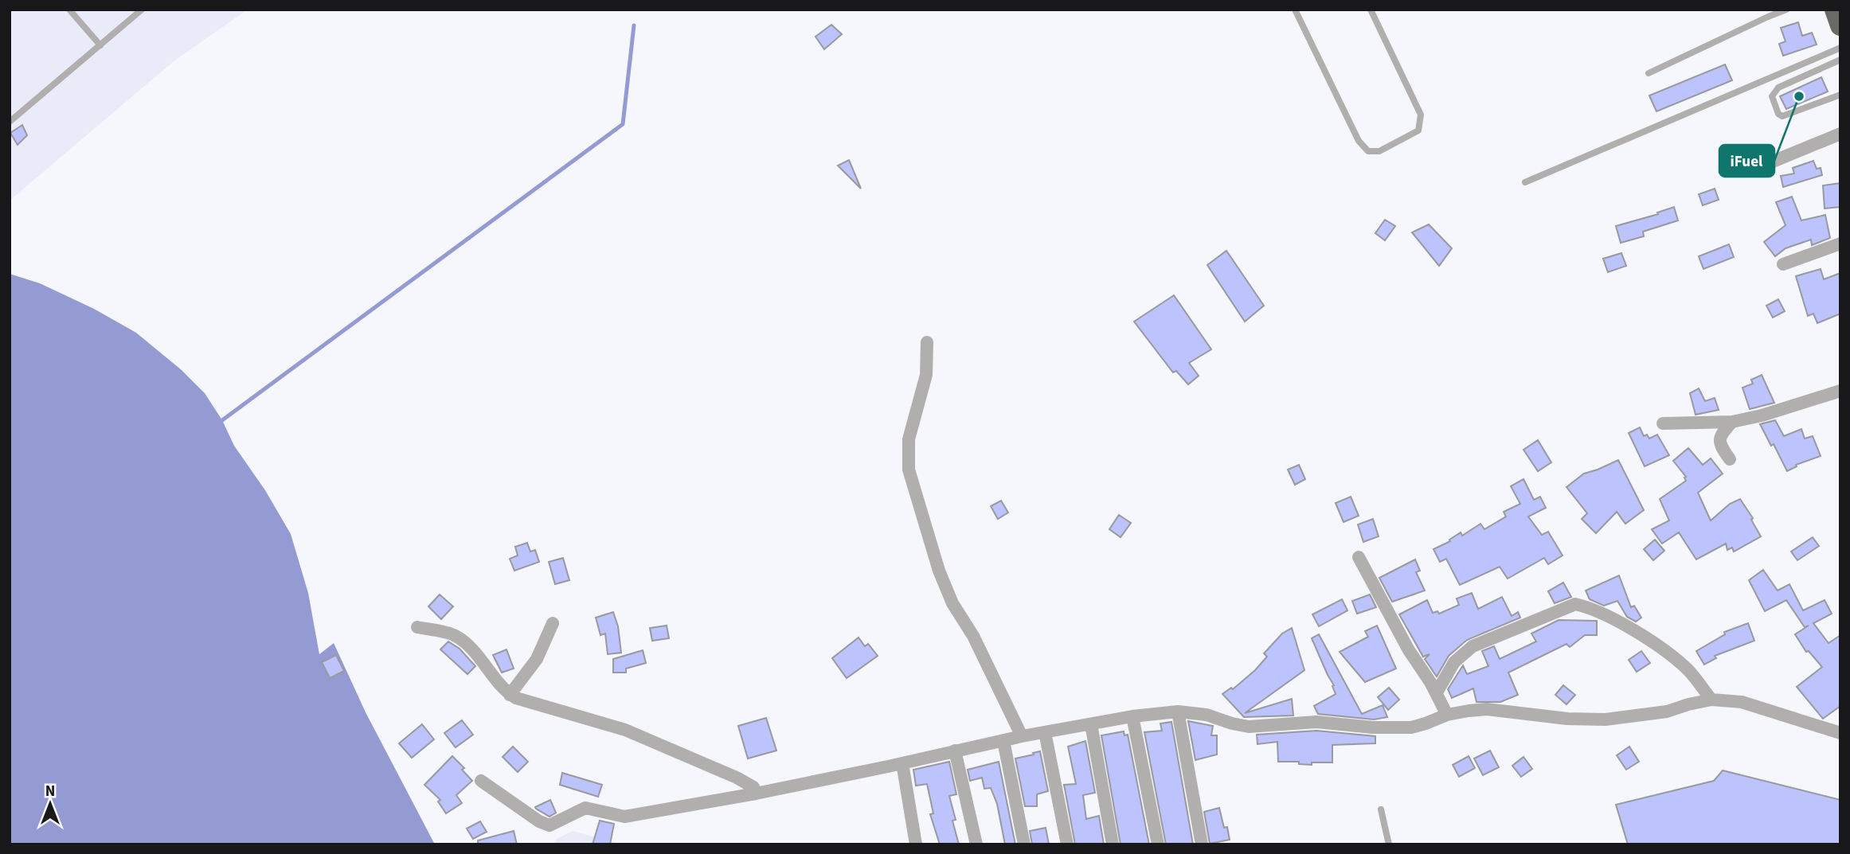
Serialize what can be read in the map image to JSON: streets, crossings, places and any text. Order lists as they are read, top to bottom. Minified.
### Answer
{"places":["iFuel"],"north":"top"}
